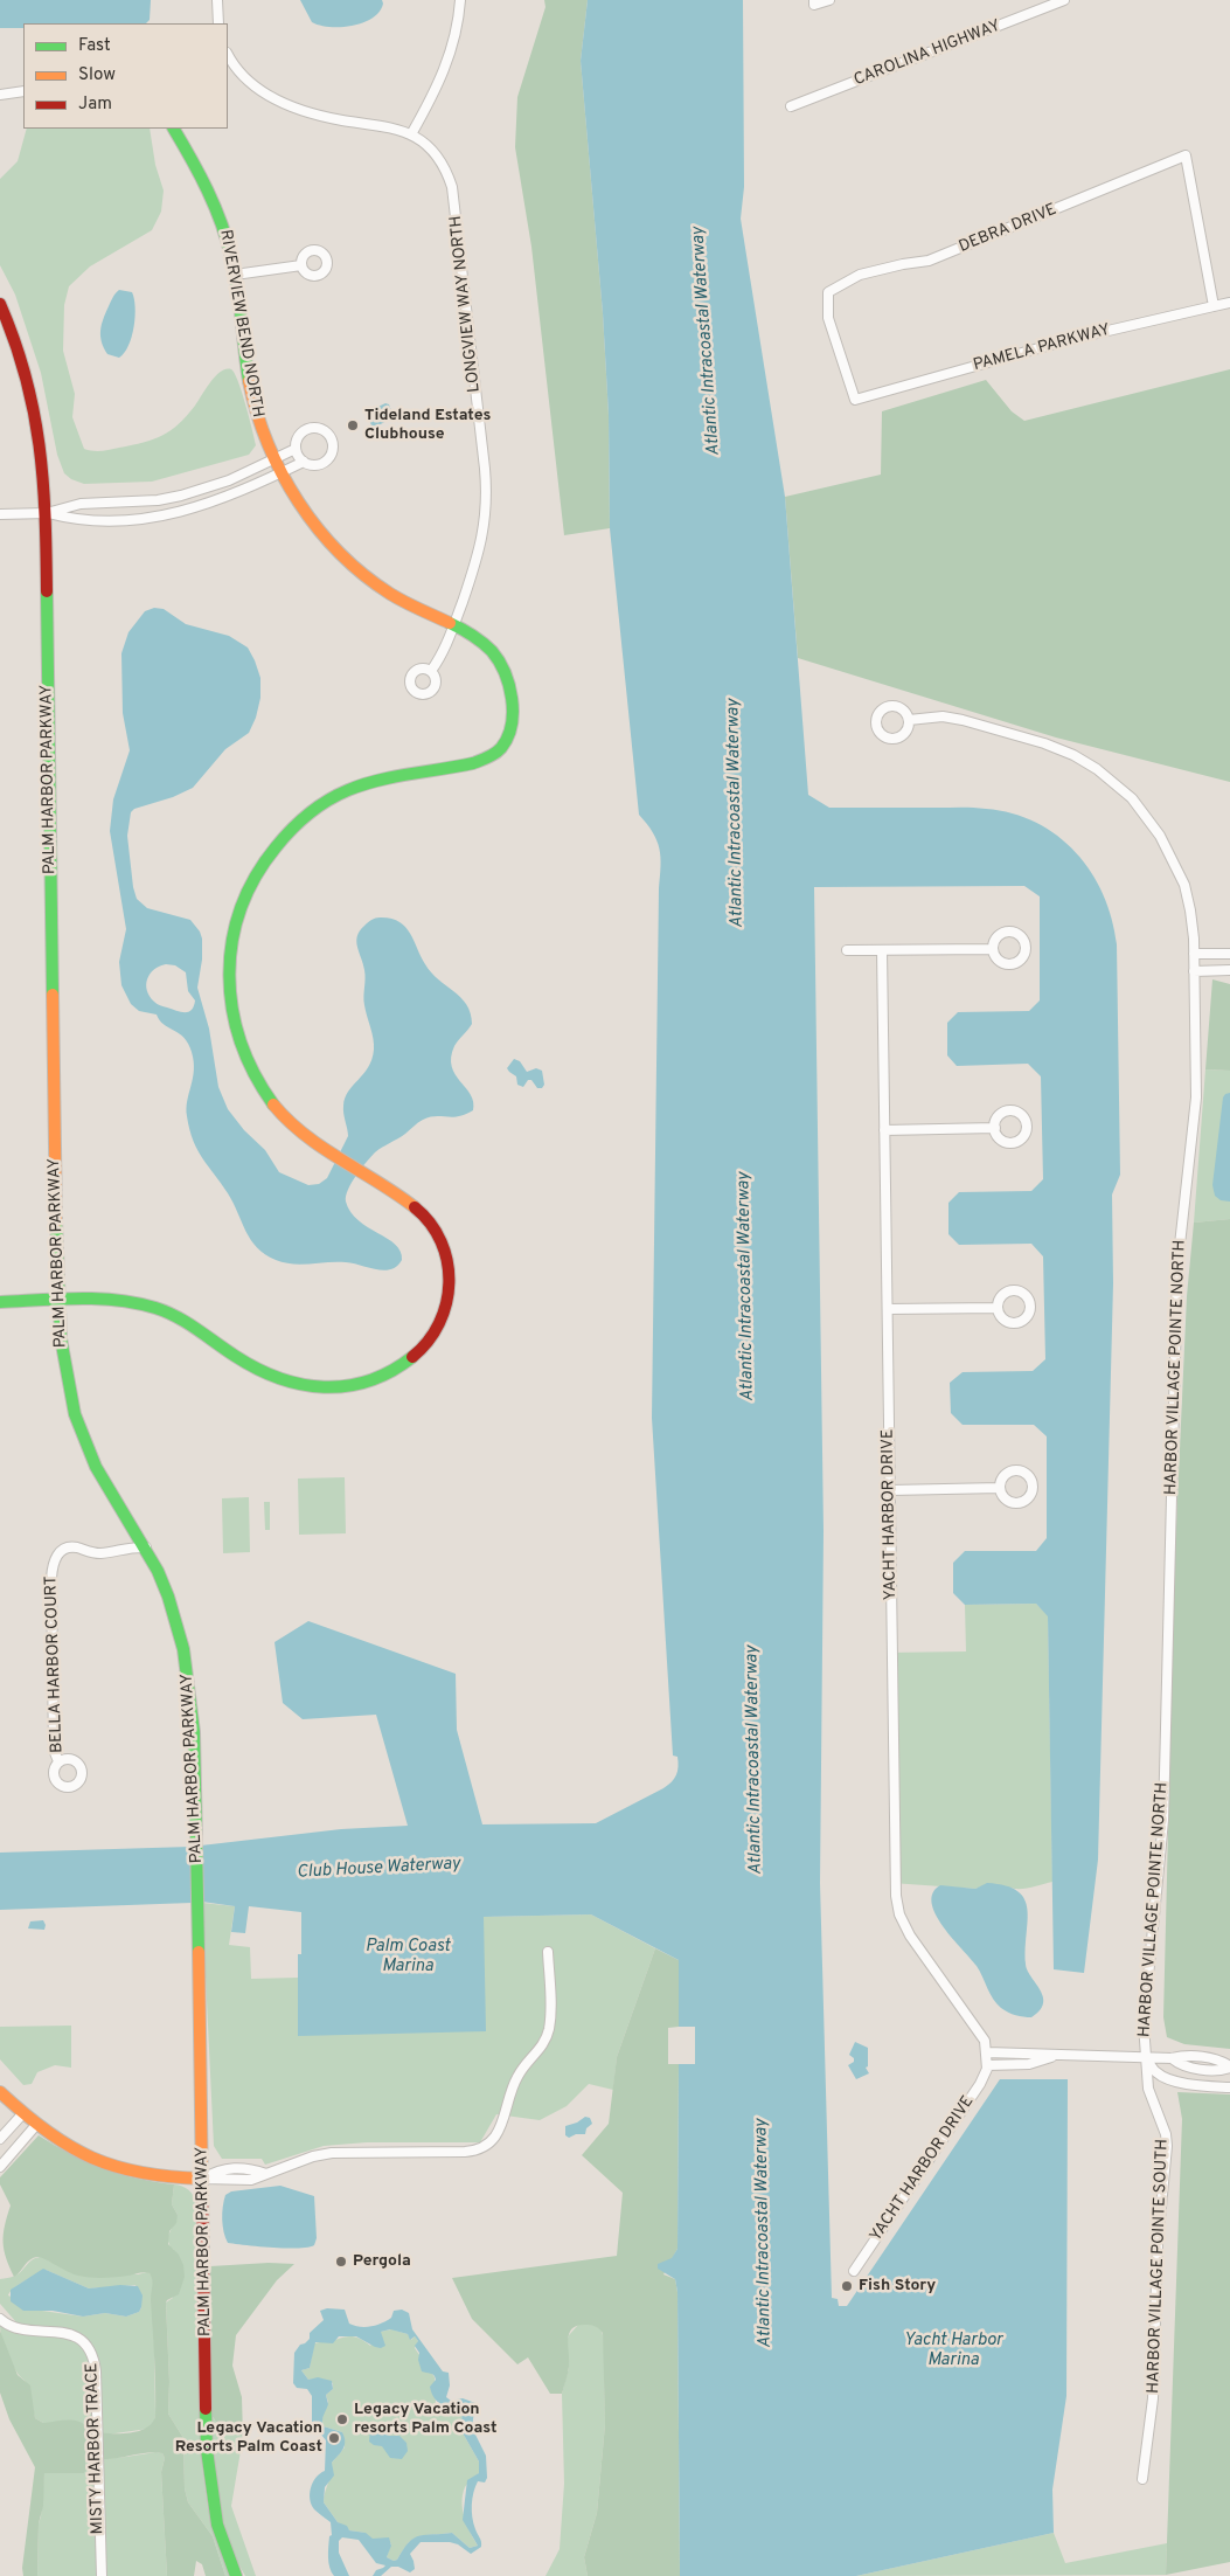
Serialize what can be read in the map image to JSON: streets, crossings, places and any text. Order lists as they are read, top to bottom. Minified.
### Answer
{"streets":{"street":["CAROLINA HIGHWAY","DEBRA DRIVE","LONGVIEW WAY NORTH","RIVERVIEW BEND NORTH","PAMELA PARKWAY","PALM HARBOR PARKWAY","HARBOR VILLAGE POINTE NORTH","YACHT HARBOR DRIVE","BELLA HARBOR COURT","HARBOR VILLAGE POINTE SOUTH","MISTY HARBOR TRACE"]},"crossings":[["DEBRA DRIVE","PAMELA PARKWAY"],["LONGVIEW WAY NORTH","RIVERVIEW BEND NORTH"],["RIVERVIEW BEND NORTH","PALM HARBOR PARKWAY"],["PALM HARBOR PARKWAY","BELLA HARBOR COURT"],["HARBOR VILLAGE POINTE NORTH","HARBOR VILLAGE POINTE SOUTH"]],"water":["Atlantic Intracoastal Waterway","Club House Waterway","Palm Coast Marina","Yacht Harbor Marina"],"places":["Tideland Estates Clubhouse","Pergola","Fish Story","Legacy Vacation resorts Palm Coast","Legacy Vacation Resorts Palm Coast"],"legend":["Fast","Slow","Jam"]}
